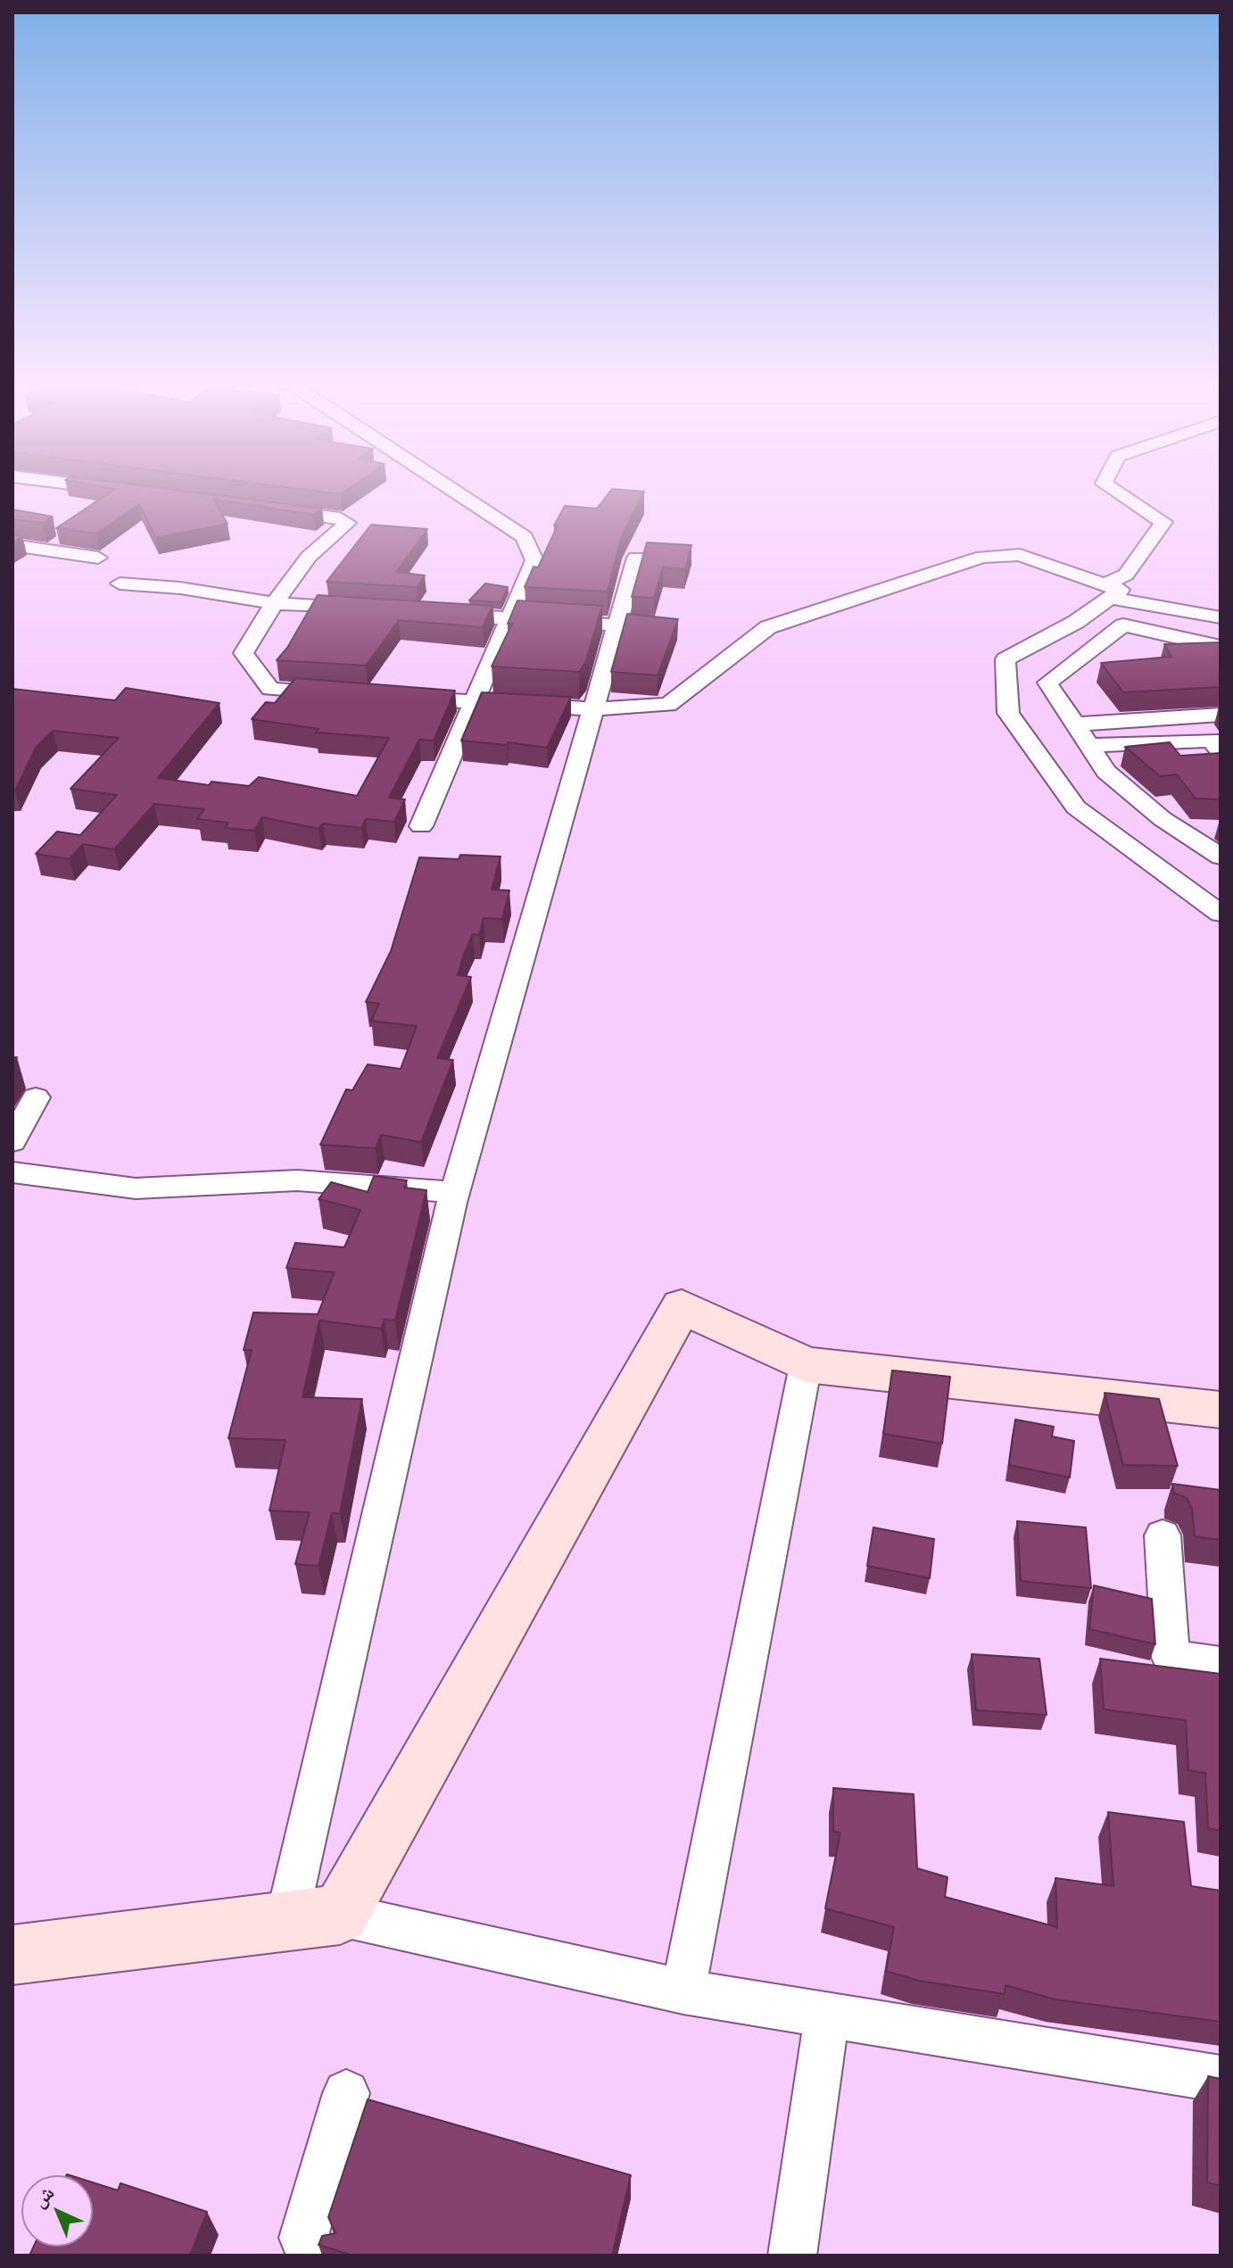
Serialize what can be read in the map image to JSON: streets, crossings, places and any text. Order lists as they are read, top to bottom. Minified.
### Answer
{"north":"top left"}
